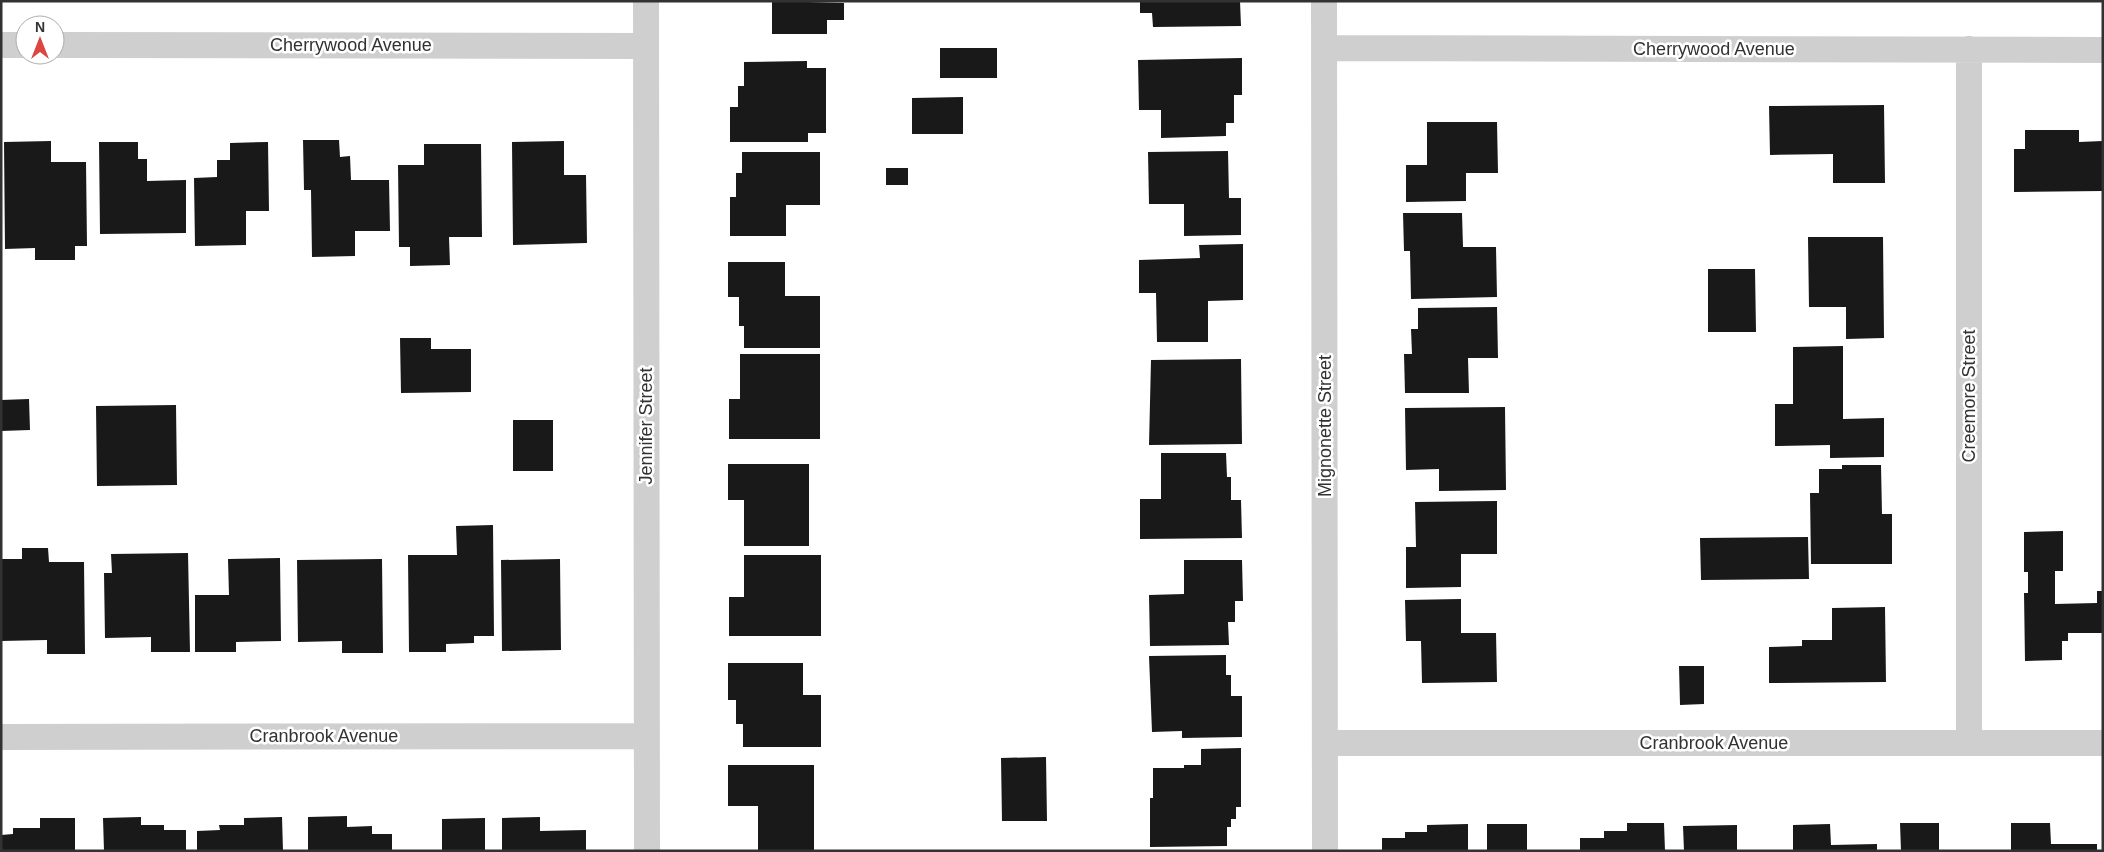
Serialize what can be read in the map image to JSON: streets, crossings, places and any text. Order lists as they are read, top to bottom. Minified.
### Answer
{"streets":{"street":["Cherrywood Avenue","Creemore Street","Jennifer Street","Mignonette Street","Cranbrook Avenue"]},"crossings":[["Cherrywood Avenue","Creemore Street"],["Cherrywood Avenue","Jennifer Street"],["Cherrywood Avenue","Mignonette Street"],["Creemore Street","Cranbrook Avenue"],["Jennifer Street","Cranbrook Avenue"],["Mignonette Street","Cranbrook Avenue"]],"north":"top"}
